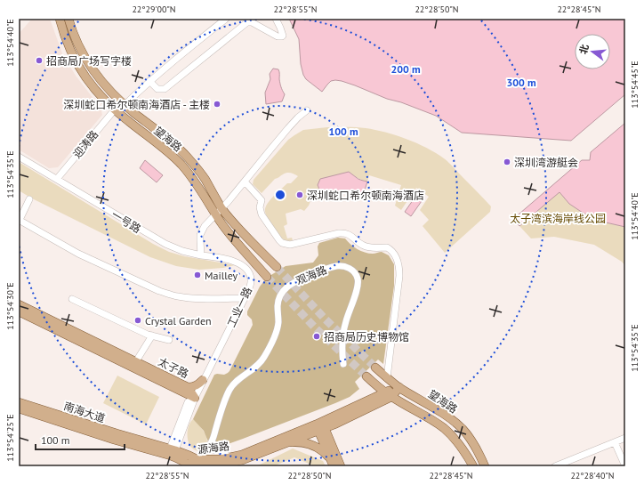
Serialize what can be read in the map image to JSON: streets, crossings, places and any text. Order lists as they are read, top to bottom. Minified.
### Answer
{"streets":{"main road":["望海路","太子路","南海大道","源海路"],"street":["迎涛路","一号路","观海路","工业一路"]},"crossings":[["望海路","迎涛路"],["望海路","源海路"],["迎涛路","一号路"],["一号路","工业一路"],["观海路","南海大道"],["观海路","源海路"],["工业一路","南海大道"],["南海大道","源海路"]],"parks":["太子湾滨海岸线公园"],"places":["招商局广场写字楼","深圳蛇口希尔顿南海酒店 - 主楼","深圳湾游艇会","深圳蛇口希尔顿南海酒店","Mailley","Crystal Garden","招商局历史博物馆"],"scale_bar":"100 m","north":"left","coordinates":["22°29'00\"N","22°28'55\"N","22°28'50\"N","22°28'45\"N","113°54'40\"E","113°54'45\"E","113°54'35\"E","113°54'30\"E","113°54'25\"E","22°28'40\"N"],"rings":["200 m","300 m","100 m"]}
